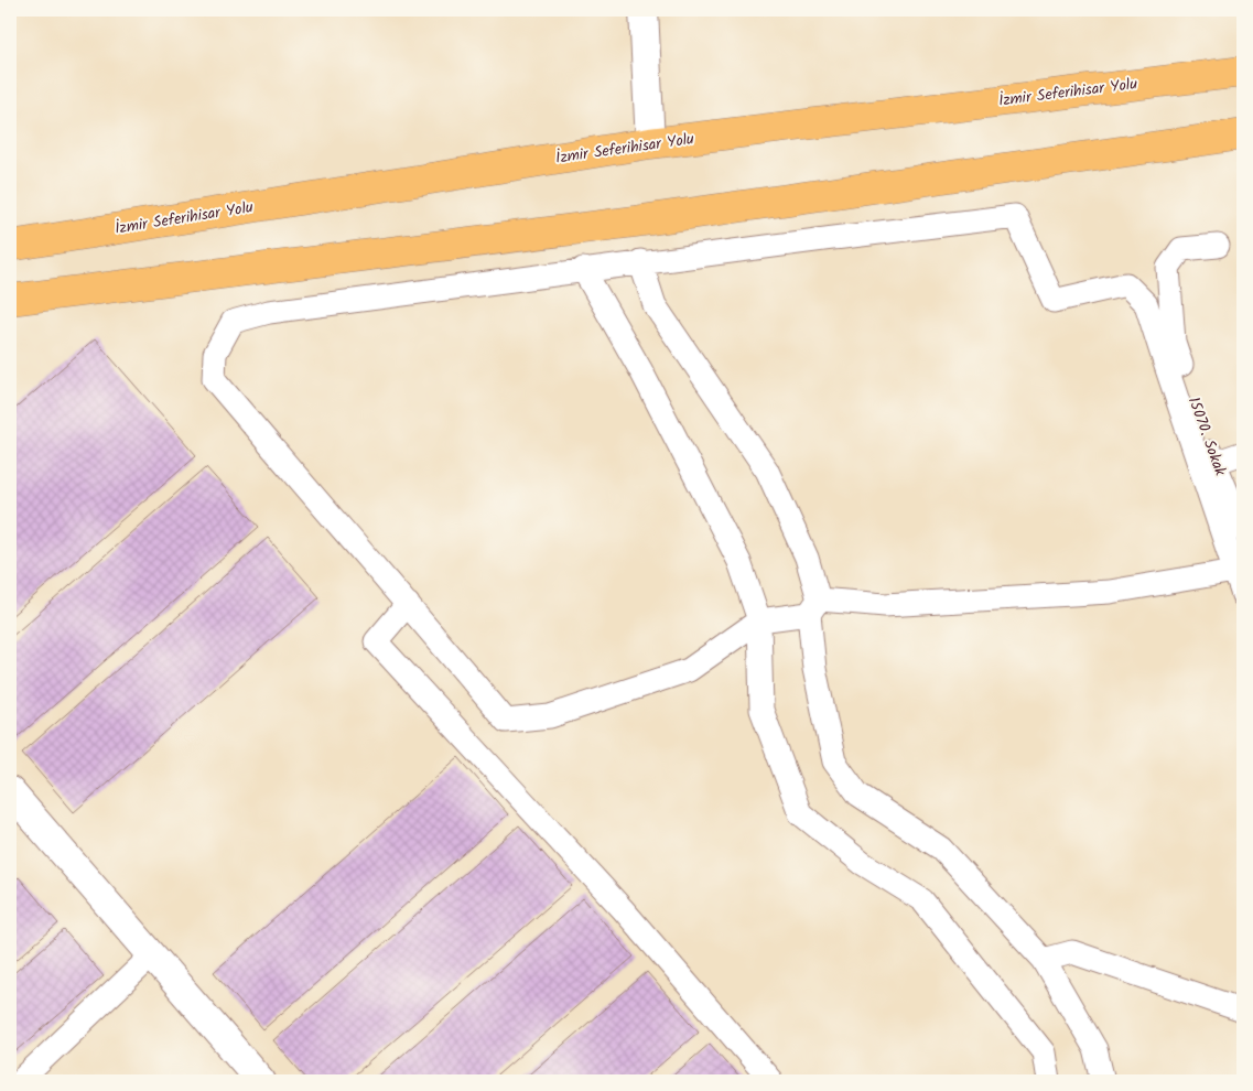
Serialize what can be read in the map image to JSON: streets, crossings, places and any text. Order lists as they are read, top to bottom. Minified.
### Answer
{"streets":{"main road":["İzmir Seferihisar Yolu"],"street":["15070. Sokak"]}}
